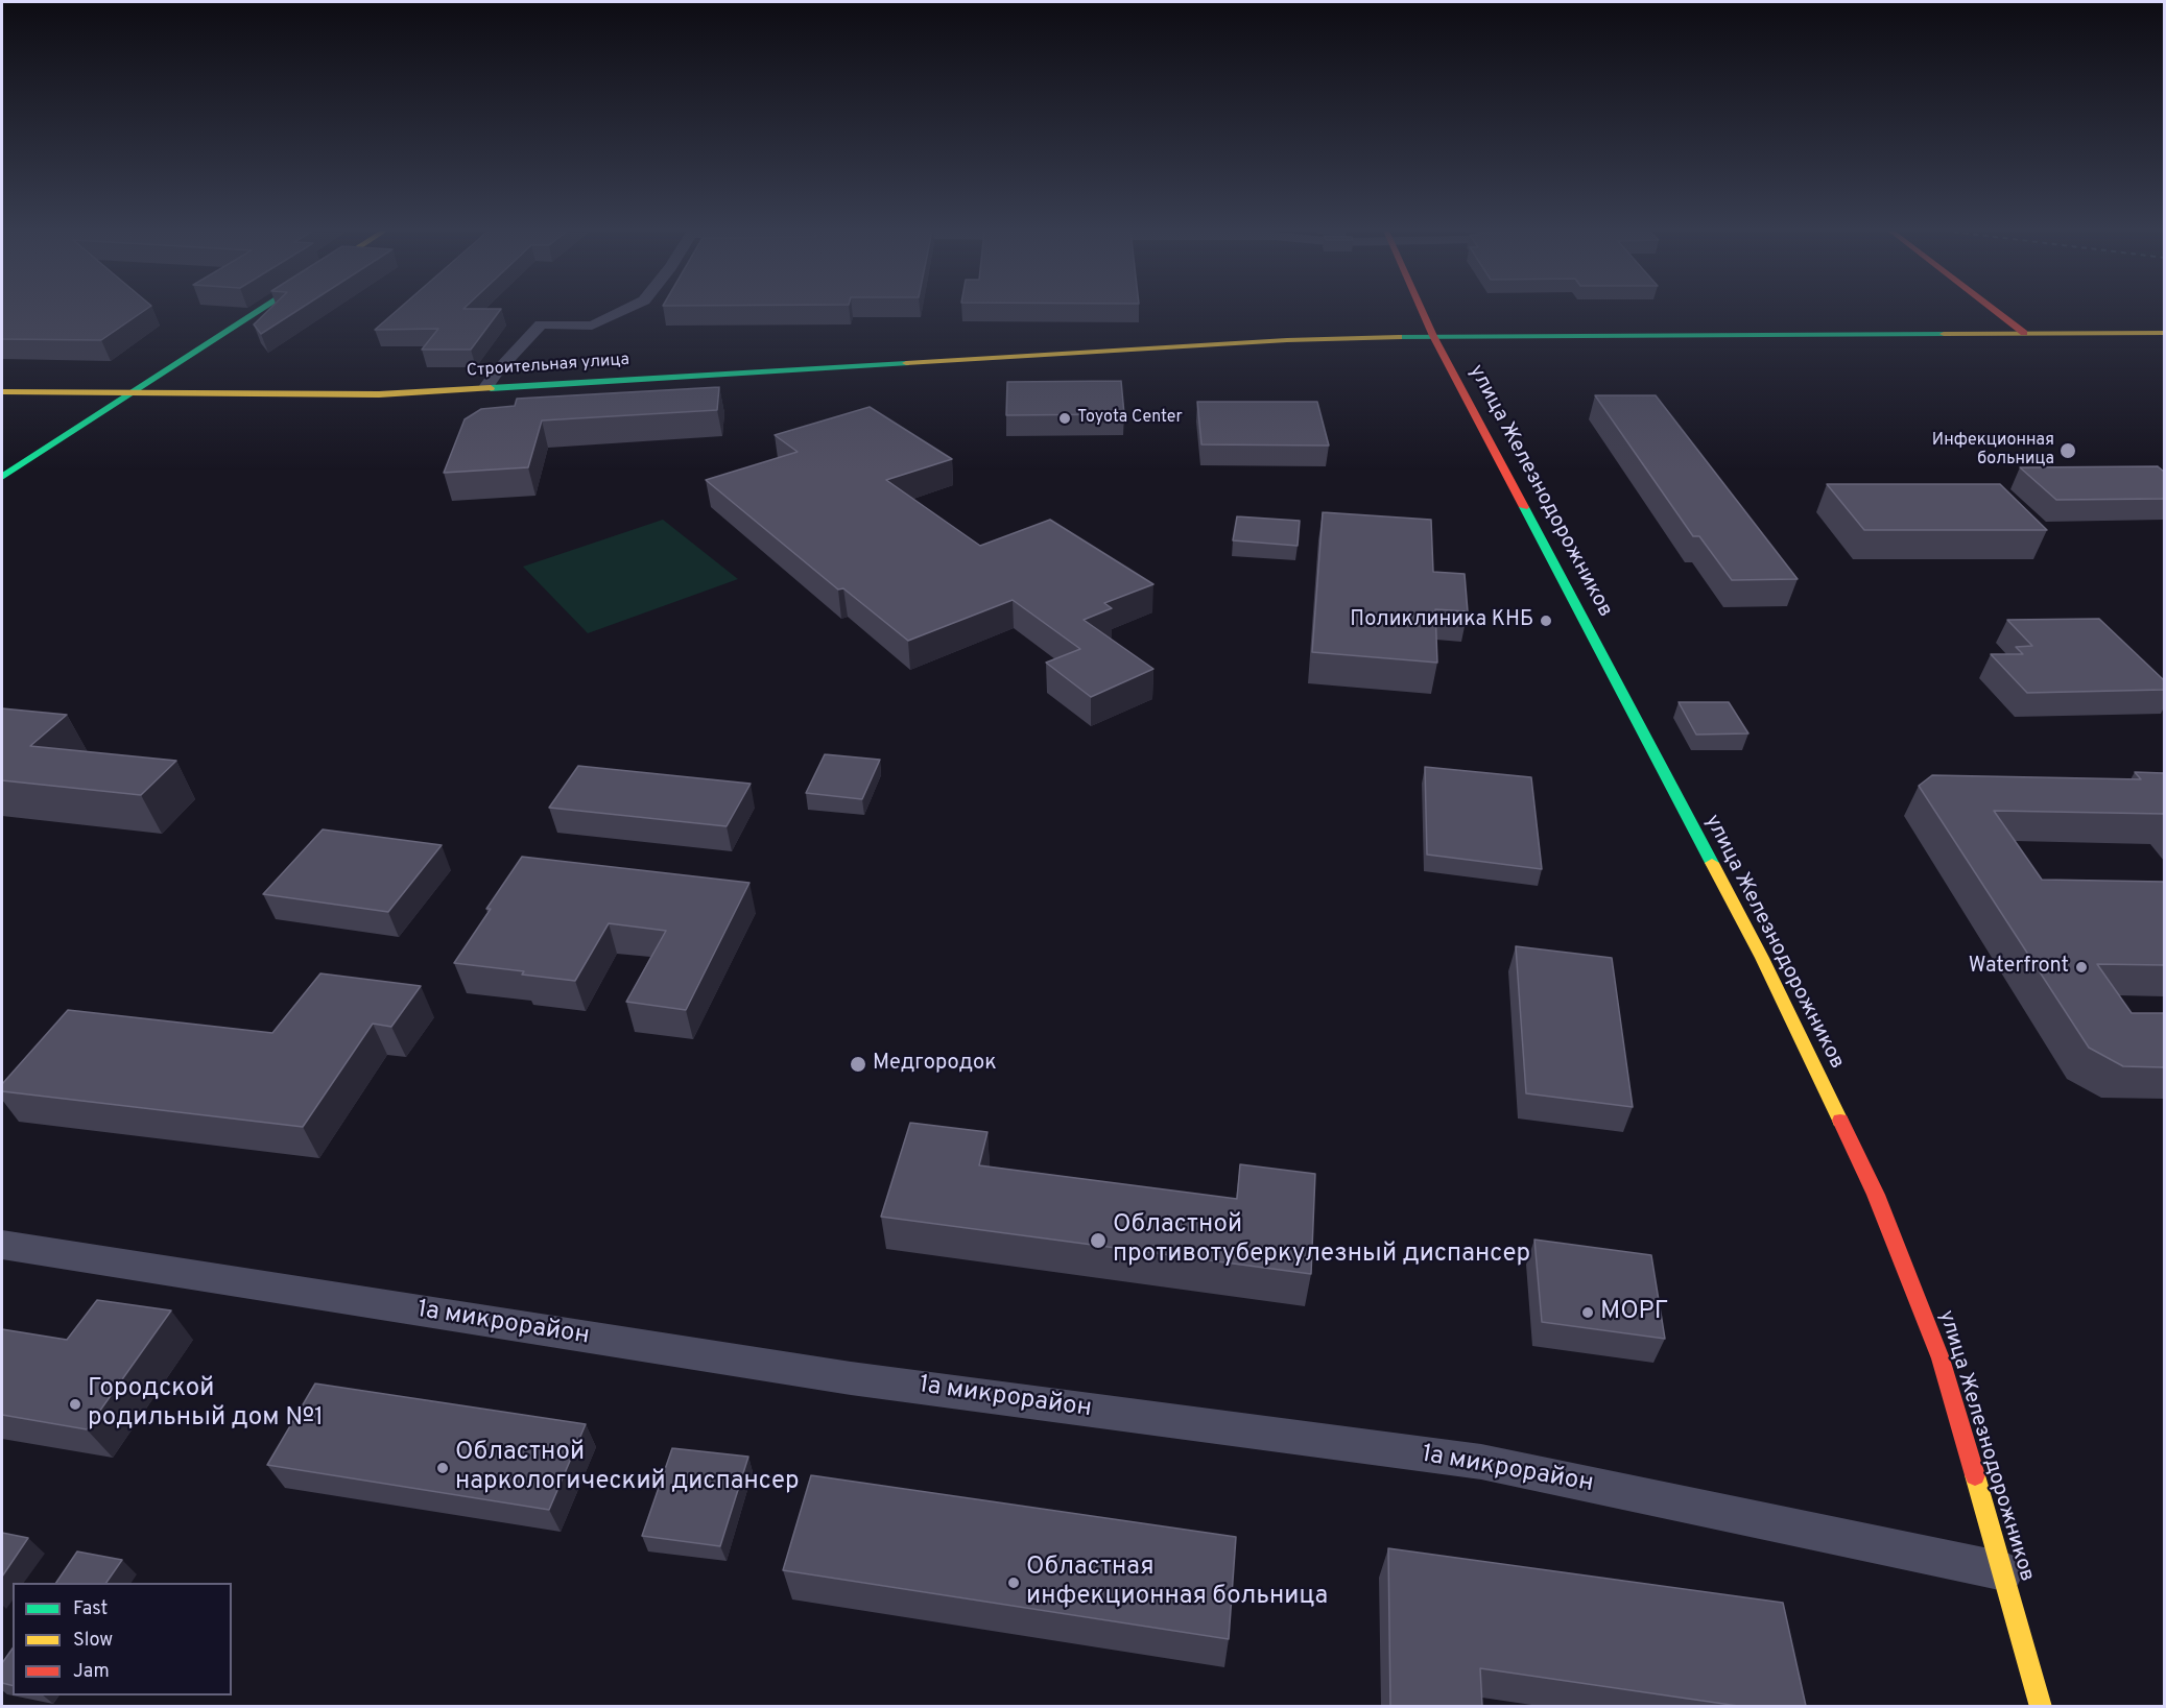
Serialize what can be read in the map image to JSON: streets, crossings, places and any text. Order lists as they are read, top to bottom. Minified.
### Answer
{"streets":{"main road":["Строительная улица","улица Железнодорожников"],"street":["1а микрорайон"]},"crossings":[["Строительная улица","улица Железнодорожников"],["улица Железнодорожников","1а микрорайон"]],"places":["Toyota Center","Инфекционная больница","Поликлиника КНБ","Waterfront","Медгородок","Областной противотуберкулезный диспансер","МОРГ","Городской родильный дом №1","Областной наркологический диспансер","Областная инфекционная больница"],"legend":["Fast","Slow","Jam"]}
